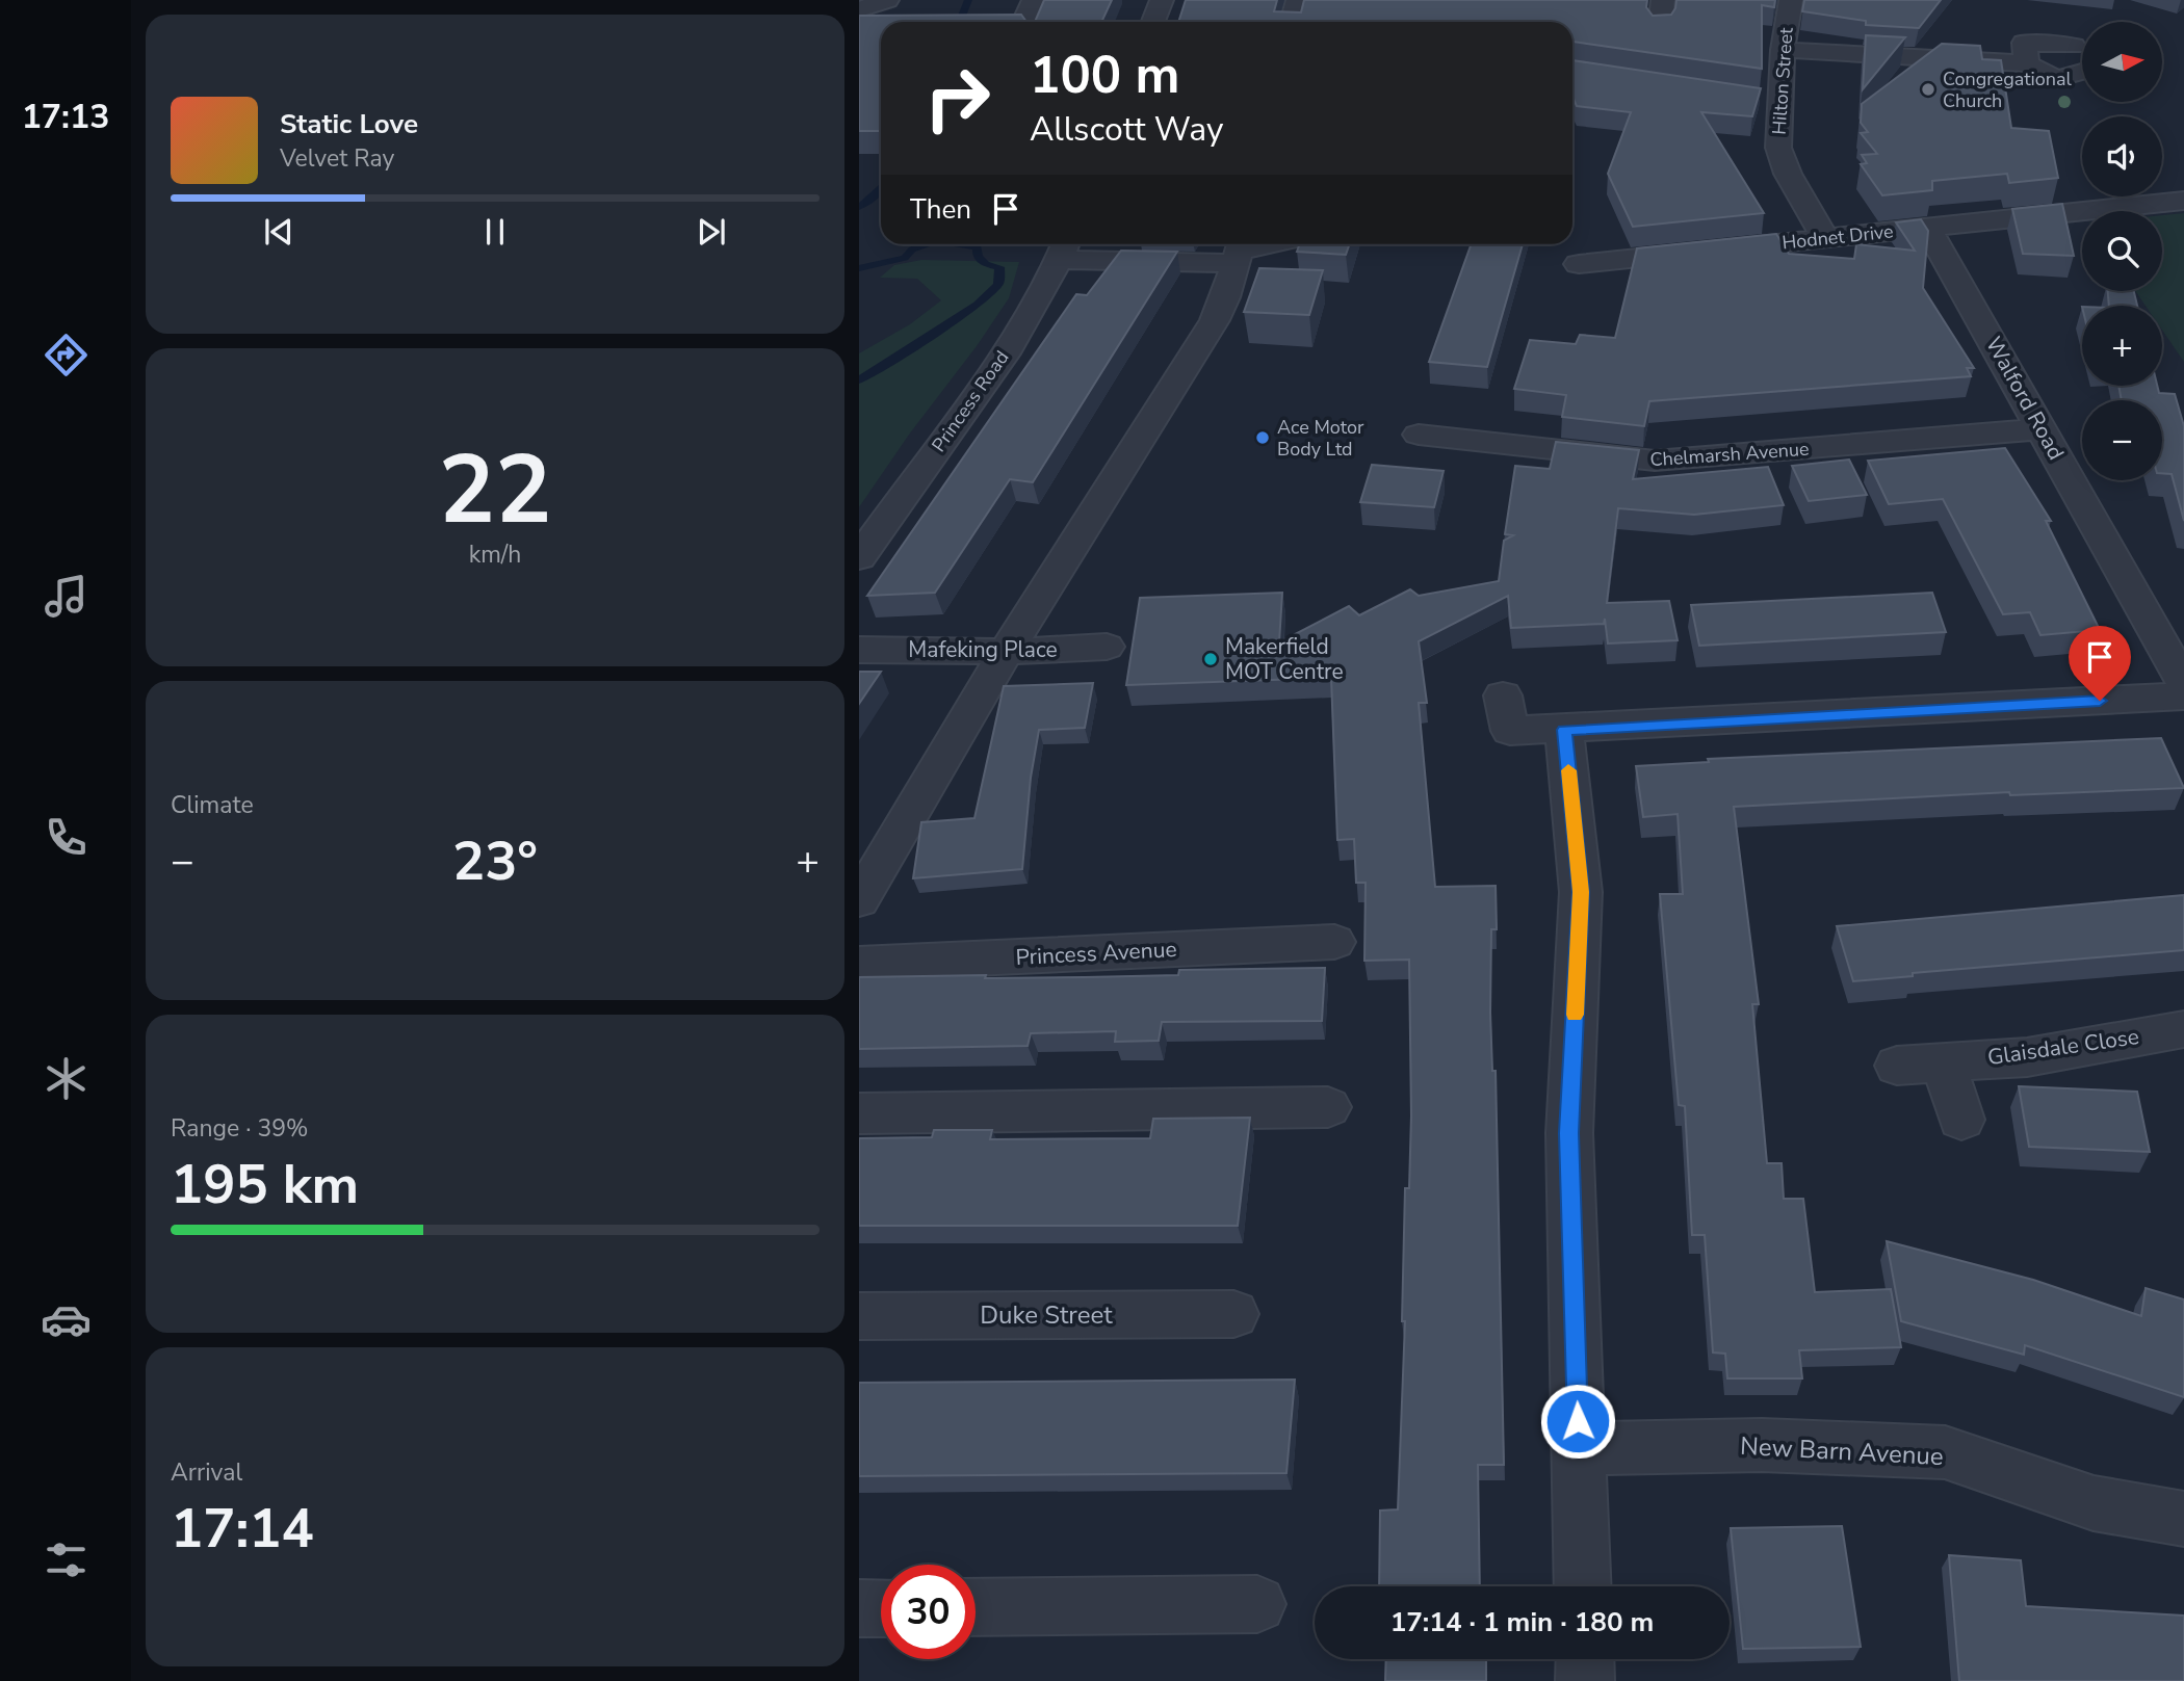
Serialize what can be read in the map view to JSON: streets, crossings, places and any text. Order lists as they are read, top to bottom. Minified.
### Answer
{"streets":{"street":["Hilton Street","Hodnet Drive","Walford Road","Princess Road","Chelmarsh Avenue","Mafeking Place","Princess Avenue","Glaisdale Close","Duke Street","New Barn Avenue"]},"crossings":[["Hilton Street","Hodnet Drive"],["Hodnet Drive","Walford Road"],["Walford Road","Chelmarsh Avenue"]],"places":["Congregational Church","Ace Motor Body Ltd","Makerfield MOT Centre"],"north":"right","page":{"tabs":"17:13","map_buttons":["+","−"],"turn":["100 m","Allscott Way"],"song":["Static Love","Velvet Ray"],"then":"Then","tile":[["22","km/h"],"Climate",["Range · 39%","195 km"],["Arrival","17:14"]],"heat":["−","23°","+"],"limit":"30","trip":"17:14 · 1 min · 180 m"}}
